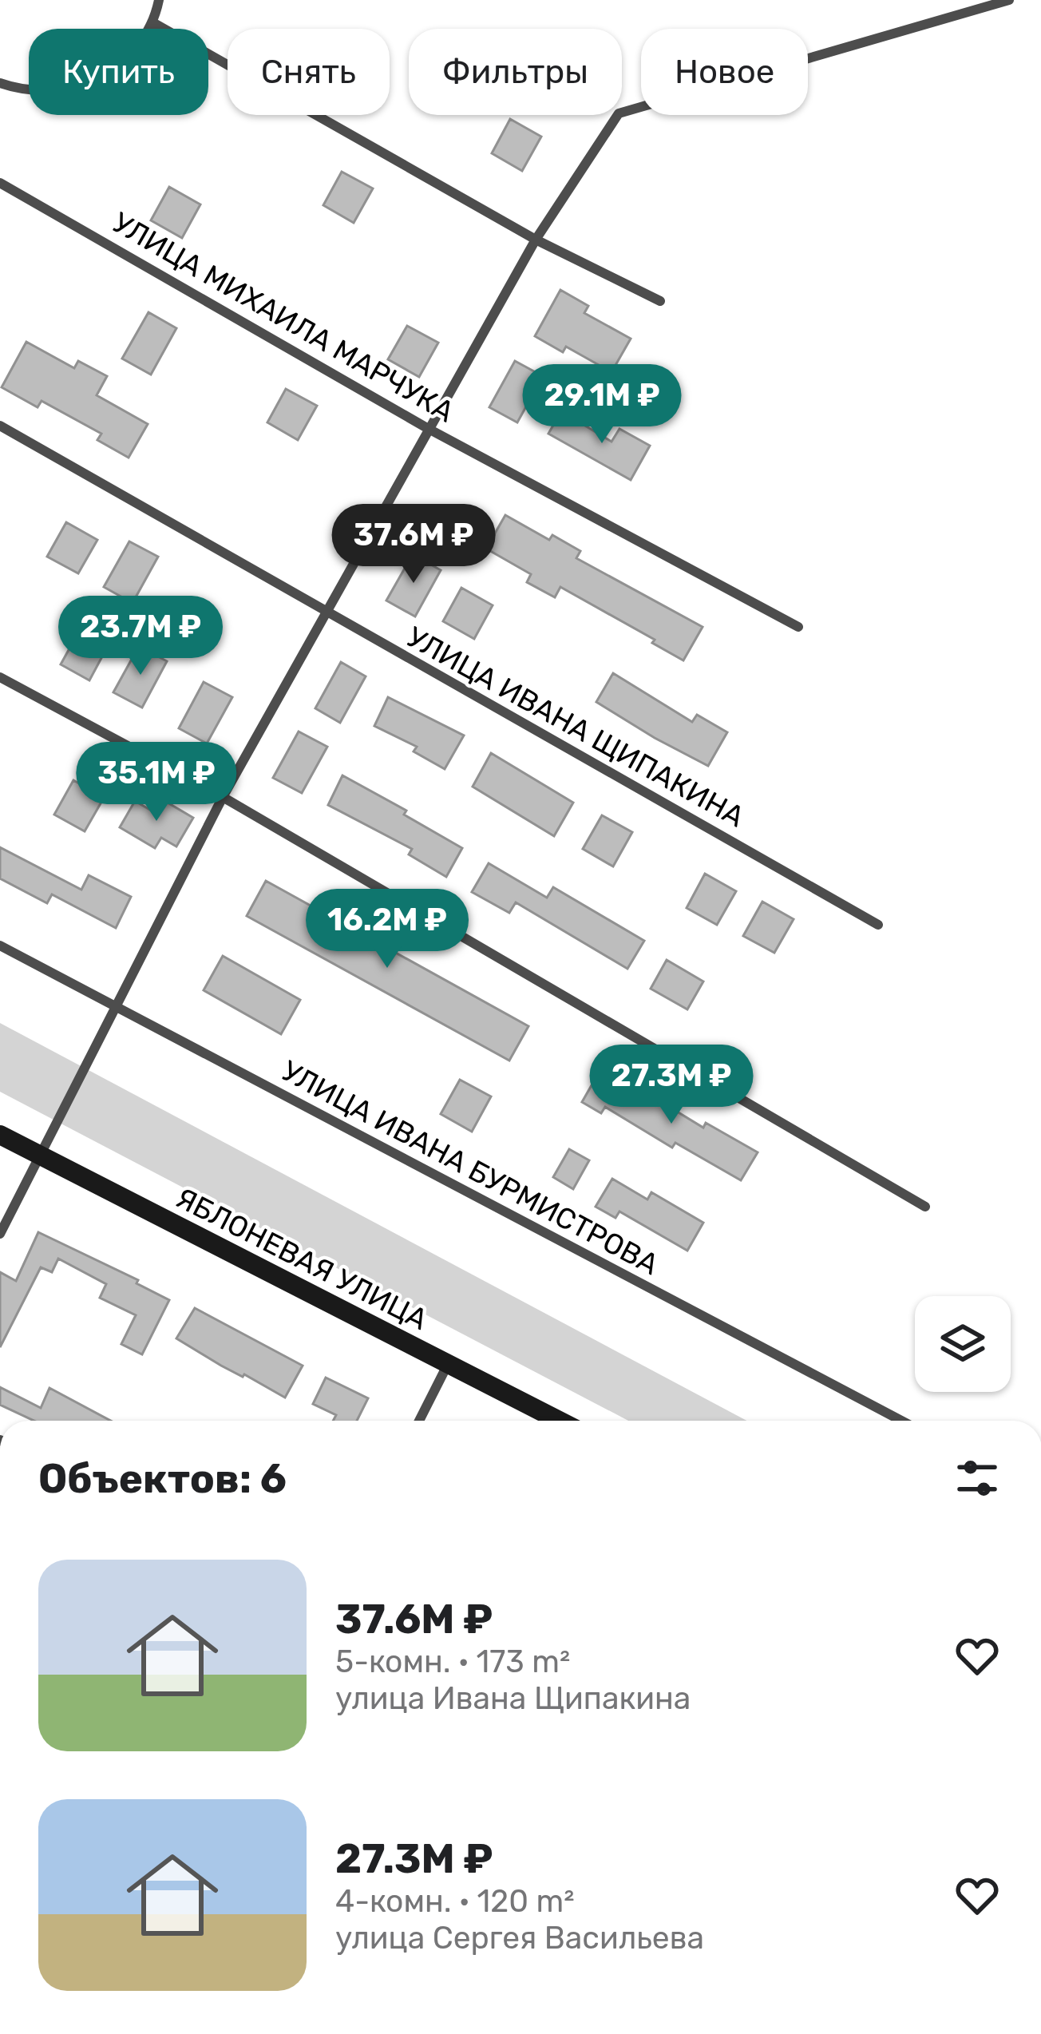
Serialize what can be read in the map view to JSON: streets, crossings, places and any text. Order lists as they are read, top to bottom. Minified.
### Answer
{"streets":{"street":["УЛИЦА МИХАИЛА МАРЧУКА","УЛИЦА ИВАНА ЩИПАКИНА","УЛИЦА ИВАНА БУРМИСТРОВА","ЯБЛОНЕВАЯ УЛИЦА"]},"page":{"chip":["Купить","Снять","Фильтры","Новое"],"price":["29.1M ₽","37.6M ₽","23.7M ₽","35.1M ₽","16.2M ₽","27.3M ₽"],"heading":"Объектов: 6","list":[{"name":"37.6M ₽","note":"5-комн. · 173 m² · улица Ивана Щипакина"},{"name":"27.3M ₽","note":"4-комн. · 120 m² · улица Сергея Васильева"}]}}
